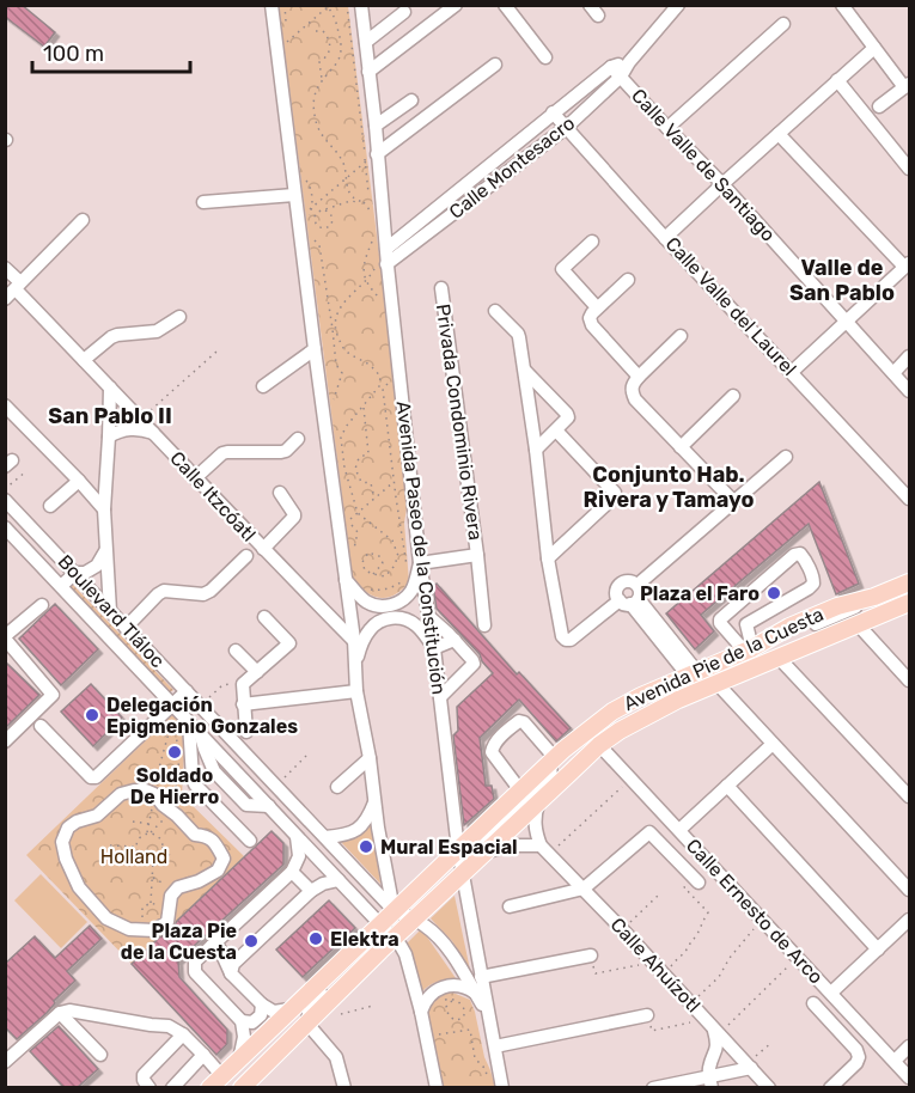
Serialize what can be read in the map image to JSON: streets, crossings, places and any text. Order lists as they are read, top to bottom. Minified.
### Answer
{"streets":{"main road":["Avenida Pie de la Cuesta"],"street":["Calle Valle de Santiago","Calle Montesacro","Calle Valle del Laurel","Privada Condominio Rivera","Calle Itzcóatl","Avenida Paseo de la Constitución","Boulevard Tláloc","Calle Ernesto de Arco","Calle Ahuízotl"]},"crossings":[["Calle Valle de Santiago","Calle Montesacro"],["Calle Montesacro","Calle Valle del Laurel"],["Calle Montesacro","Avenida Paseo de la Constitución"],["Privada Condominio Rivera","Avenida Paseo de la Constitución"],["Avenida Paseo de la Constitución","Boulevard Tláloc"],["Avenida Paseo de la Constitución","Avenida Pie de la Cuesta"],["Boulevard Tláloc","Avenida Pie de la Cuesta"],["Avenida Pie de la Cuesta","Calle Ernesto de Arco"]],"districts":["Valle de San Pablo","San Pablo II","Conjunto Hab. Rivera y Tamayo"],"parks":["Holland"],"places":["Plaza el Faro","Delegación Epigmenio Gonzales","Soldado De Hierro","Mural Espacial","Elektra","Plaza Pie de la Cuesta"],"scale_bar":"100 m"}
